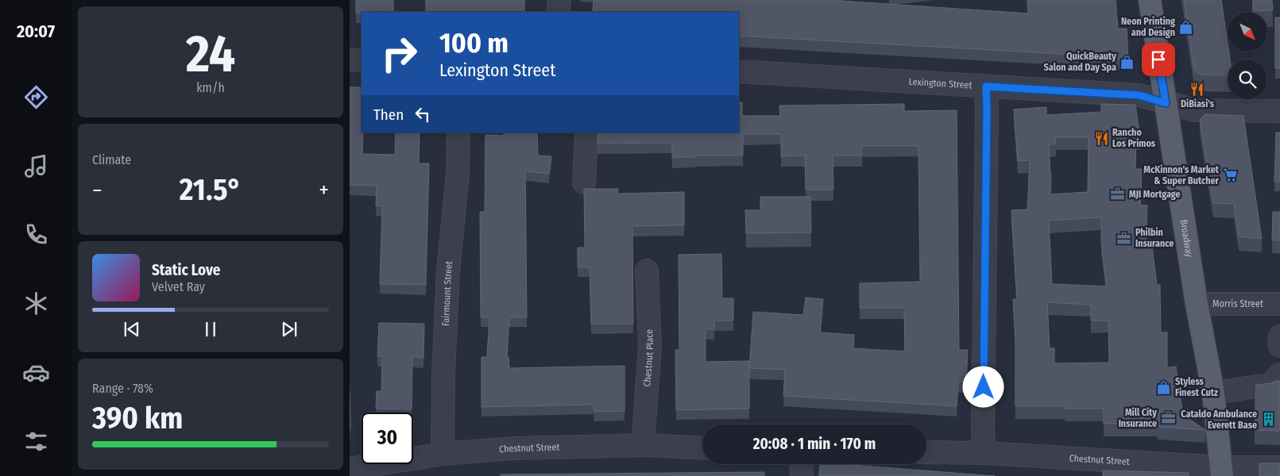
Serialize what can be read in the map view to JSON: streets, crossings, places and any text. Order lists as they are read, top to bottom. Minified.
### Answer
{"streets":{"main road":["Broadway"],"street":["Lexington Street","Fairmount Street","Morris Street","Chestnut Place","Chestnut Street"]},"crossings":[["Lexington Street","Broadway"],["Broadway","Morris Street"],["Broadway","Chestnut Street"],["Fairmount Street","Chestnut Street"],["Chestnut Place","Chestnut Street"]],"places":{"shop":["Neon Printing and Design","QuickBeauty Salon and Day Spa","Styless Finest Cutz"],"restaurant":["DiBiasi's","Rancho Los Primos"],"supermarket":["McKinnon's Market & Super Butcher"],"office":["MJI Mortgage","Philbin Insurance","Mill City Insurance"],"building":["Cataldo Ambulance Everett Base"]},"north":"bottom right","page":{"tabs":"20:07","tile":[["24","km/h"],"Climate",["Range · 78%","390 km"]],"turn":["100 m","Lexington Street"],"then":"Then","heat":["−","21.5°","+"],"song":["Static Love","Velvet Ray"],"limit":"30","trip":"20:08 · 1 min · 170 m"}}
